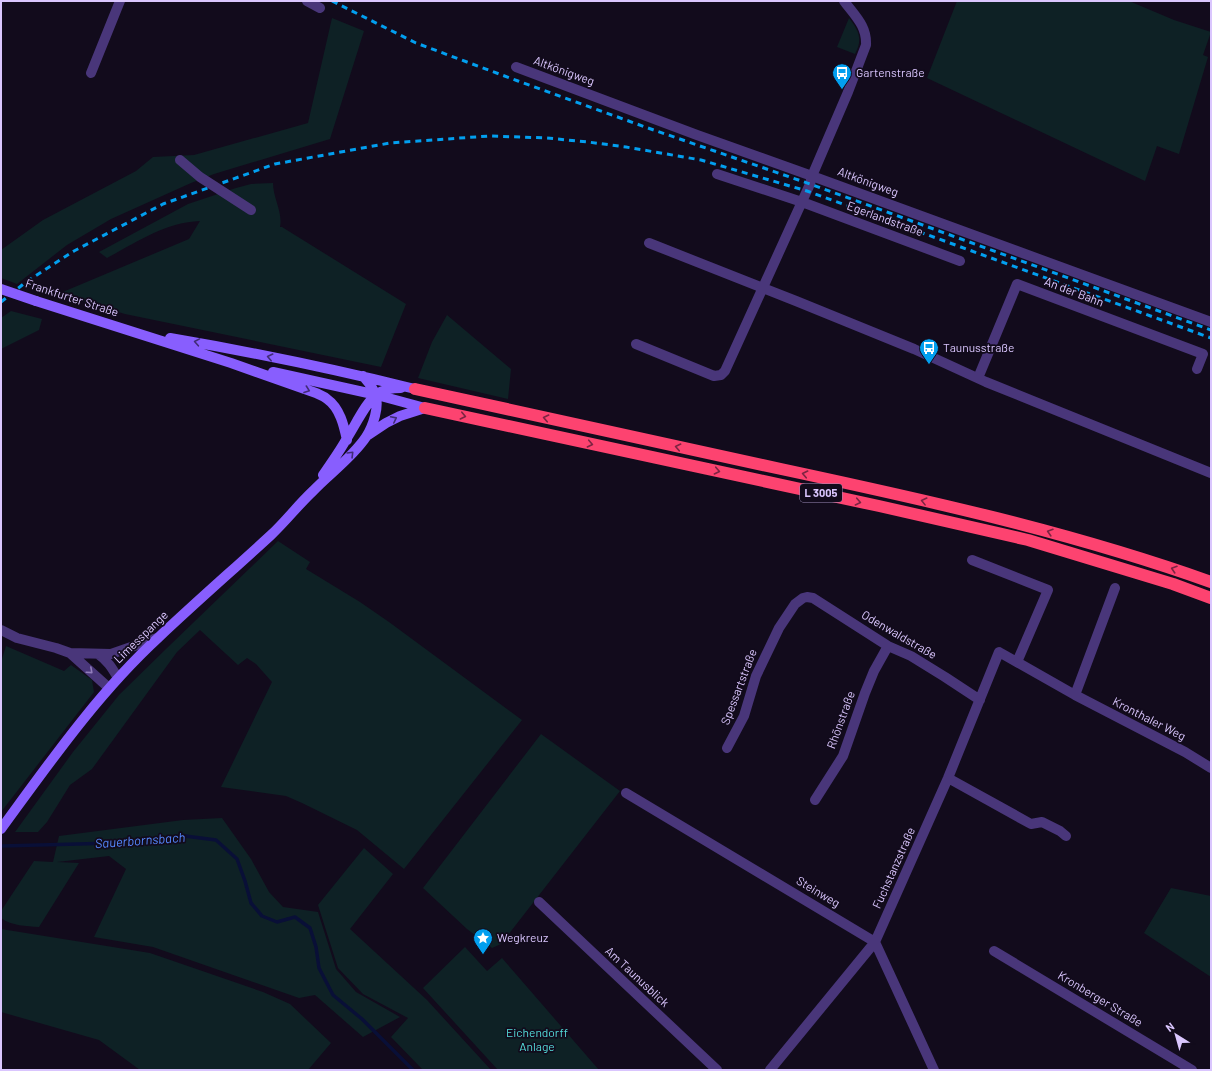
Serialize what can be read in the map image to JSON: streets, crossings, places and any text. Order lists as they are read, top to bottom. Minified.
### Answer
{"streets":{"highway":["L 3005"],"main road":["Frankfurter Straße","Limesspange"],"street":["Altkönigweg","Egerlandstraße","An der Bahn","Odenwaldstraße","Spessartstraße","Kronthaler Weg","Rhönstraße","Fuchstanzstraße","Steinweg","Am Taunusblick","Kronberger Straße"]},"crossings":[["Frankfurter Straße","L 3005"],["Odenwaldstraße","Spessartstraße"],["Odenwaldstraße","Rhönstraße"],["Odenwaldstraße","Fuchstanzstraße"],["Kronthaler Weg","Fuchstanzstraße"],["Fuchstanzstraße","Steinweg"]],"water":["Sauerbornsbach"],"parks":["Eichendorff Anlage"],"places":{"bus stop":["Gartenstraße","Taunusstraße"],"place":["Wegkreuz"]},"north":"top left"}
